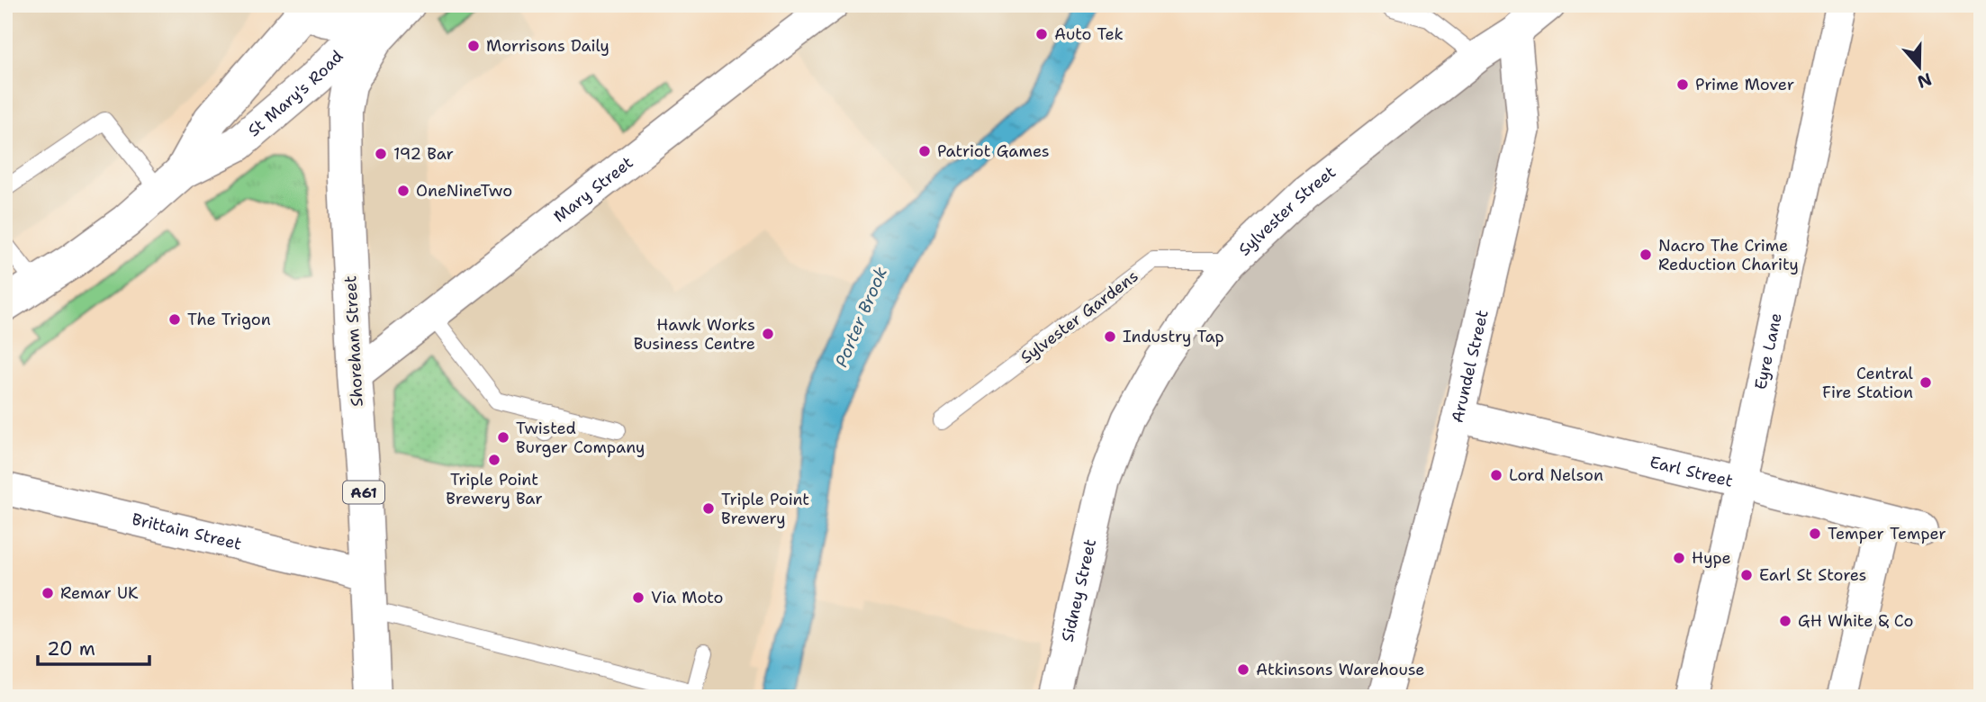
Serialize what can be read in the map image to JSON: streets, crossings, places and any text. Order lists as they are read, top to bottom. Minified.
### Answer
{"streets":{"highway":["St Mary's Road","Shoreham Street","A61"],"street":["Mary Street","Sylvester Street","Eyre Lane","Arundel Street","Earl Street","Brittain Street","Sidney Street"],"lane":["Sylvester Gardens"]},"crossings":[["Mary Street","Shoreham Street"],["Sylvester Street","Sylvester Gardens"],["Sylvester Street","Arundel Street"],["Sylvester Street","Sidney Street"],["Shoreham Street","Brittain Street"],["Eyre Lane","Earl Street"],["Arundel Street","Earl Street"]],"water":["Porter Brook"],"places":["Auto Tek","Morrisons Daily","Prime Mover","Patriot Games","192 Bar","OneNineTwo","Nacro The Crime Reduction Charity","The Trigon","Hawk Works Business Centre","Industry Tap","Central Fire Station","Twisted Burger Company","Triple Point Brewery Bar","Lord Nelson","Triple Point Brewery","Temper Temper","Hype","Earl St Stores","Remar UK","Via Moto","GH White & Co","Atkinsons Warehouse"],"scale_bar":"20 m","north":"bottom"}
